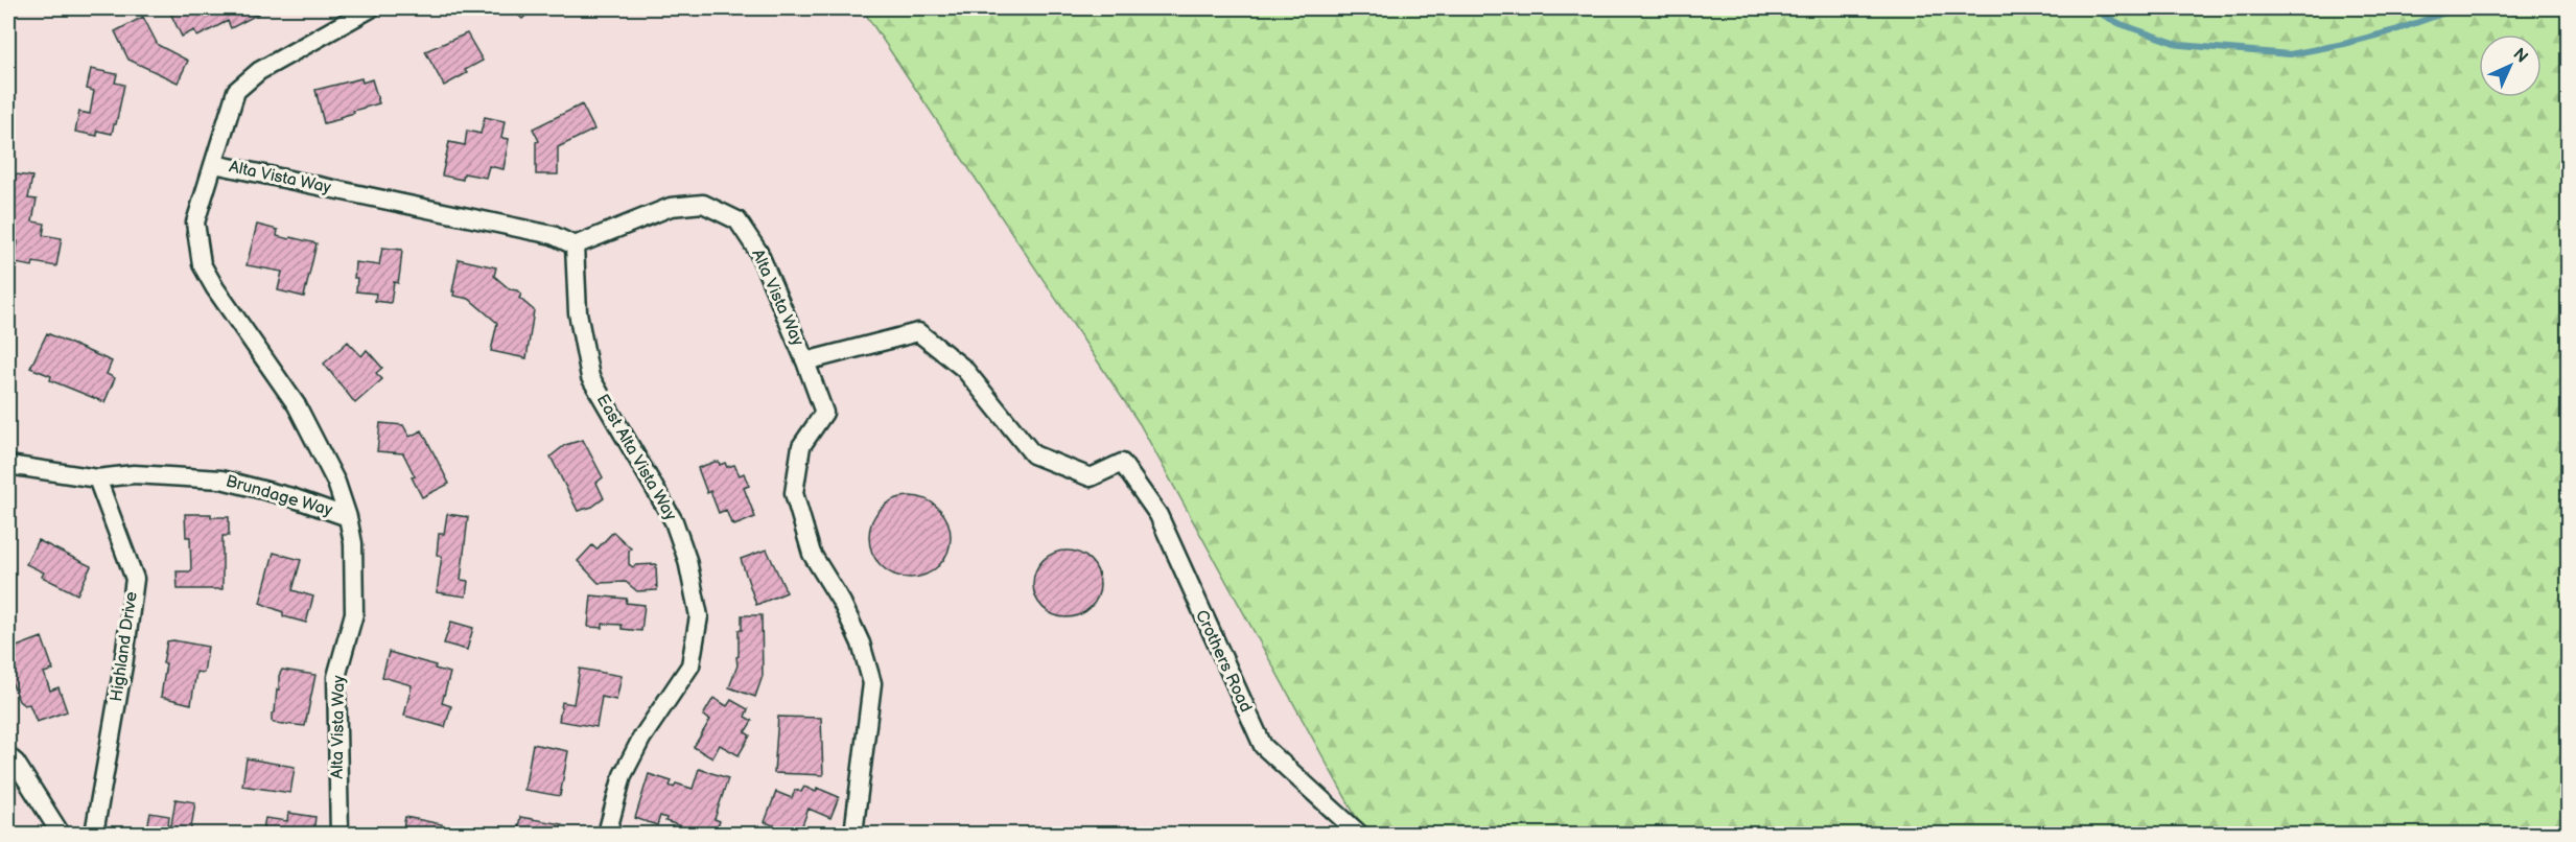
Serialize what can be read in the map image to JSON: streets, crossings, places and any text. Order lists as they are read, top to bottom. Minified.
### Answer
{"streets":{"street":["Alta Vista Way","East Alta Vista Way","Brundage Way","Highland Drive","Crothers Road"]},"crossings":[["Alta Vista Way","East Alta Vista Way"],["Alta Vista Way","Brundage Way"],["Alta Vista Way","Crothers Road"],["Brundage Way","Highland Drive"]],"north":"top right"}
